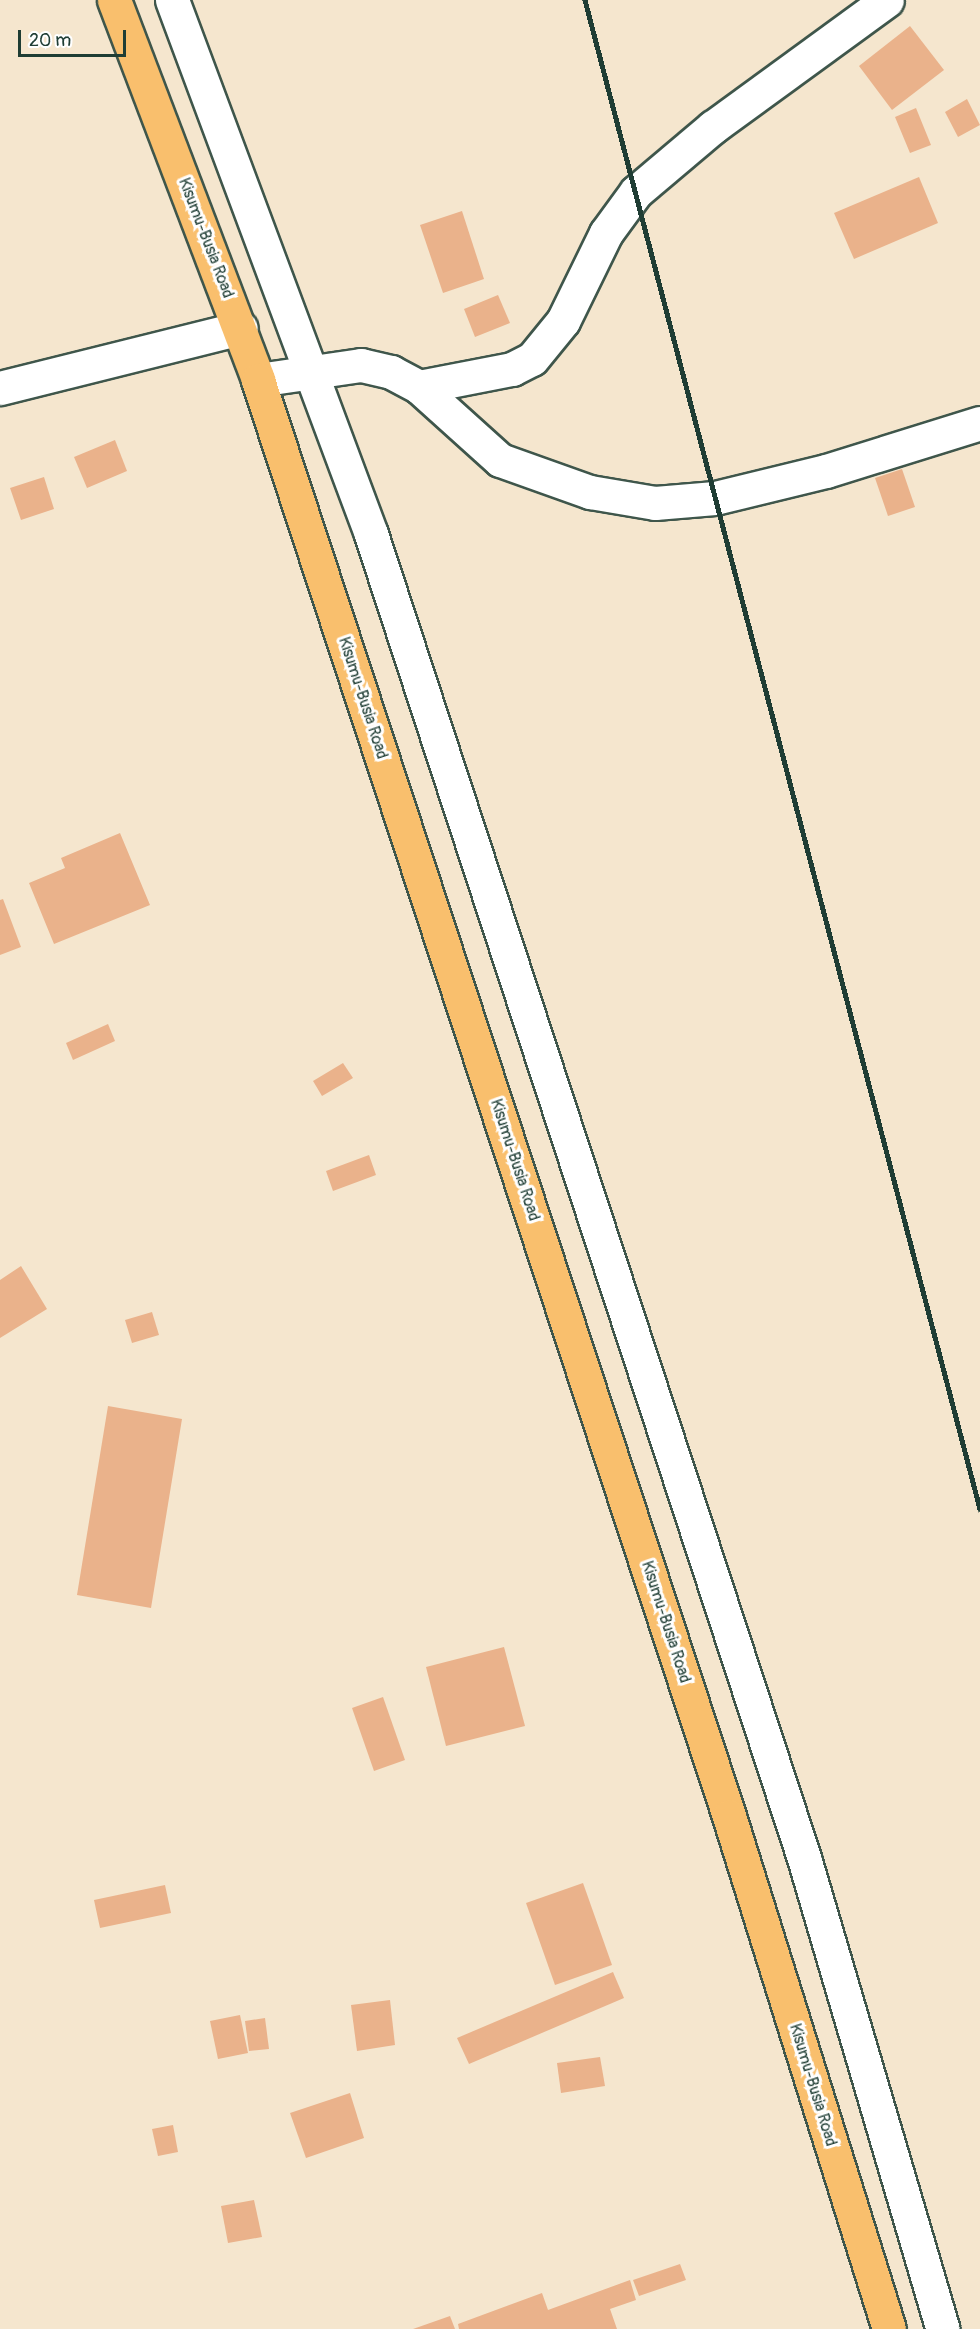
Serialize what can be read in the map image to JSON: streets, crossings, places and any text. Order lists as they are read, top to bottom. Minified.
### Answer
{"streets":{"highway":["Kisumu-Busia Road"]},"scale_bar":"20 m"}
